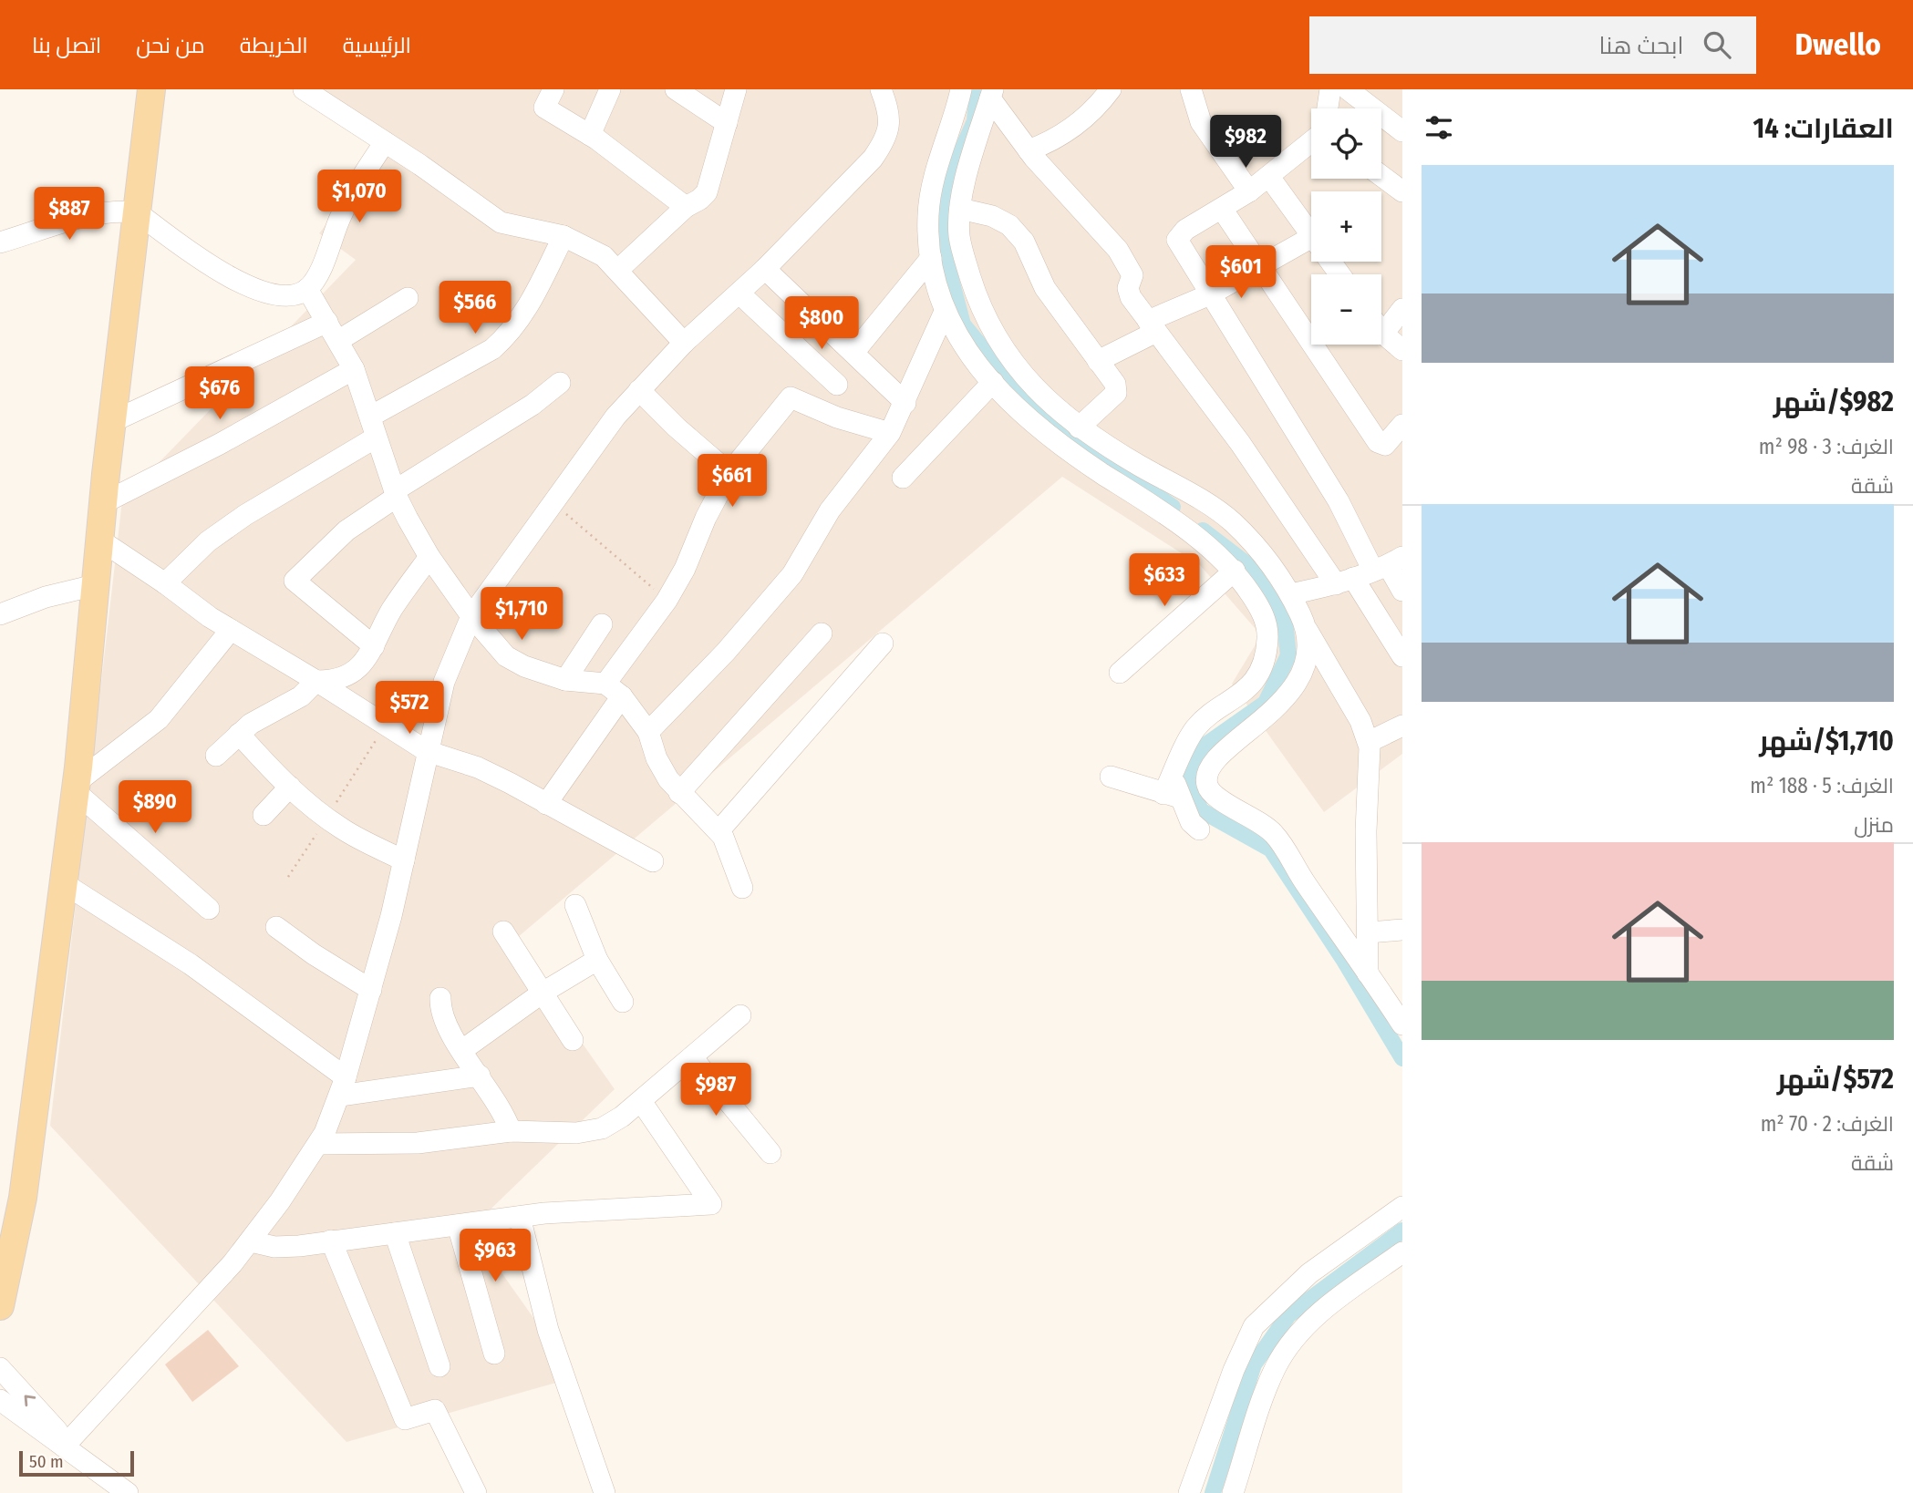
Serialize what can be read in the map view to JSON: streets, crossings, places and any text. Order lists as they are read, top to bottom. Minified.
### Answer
{"scale_bar":"50 m","page":{"header":"Dwello","search":"ابحث هنا","nav":["الرئيسية","الخريطة","من نحن","اتصل بنا"],"heading":"العقارات: 14","map_buttons":["+","−"],"price":["$982","$1,070","$887","$601","$566","$800","$676","$661","$633","$1,710","$572","$890","$987","$963"],"list":[{"name":"$982/شهر","note":"الغرف: 3 · 98 m² · شقة"},{"name":"$1,710/شهر","note":"الغرف: 5 · 188 m² · منزل"},{"name":"$572/شهر","note":"الغرف: 2 · 70 m² · شقة"}],"scale":"50 m"}}
